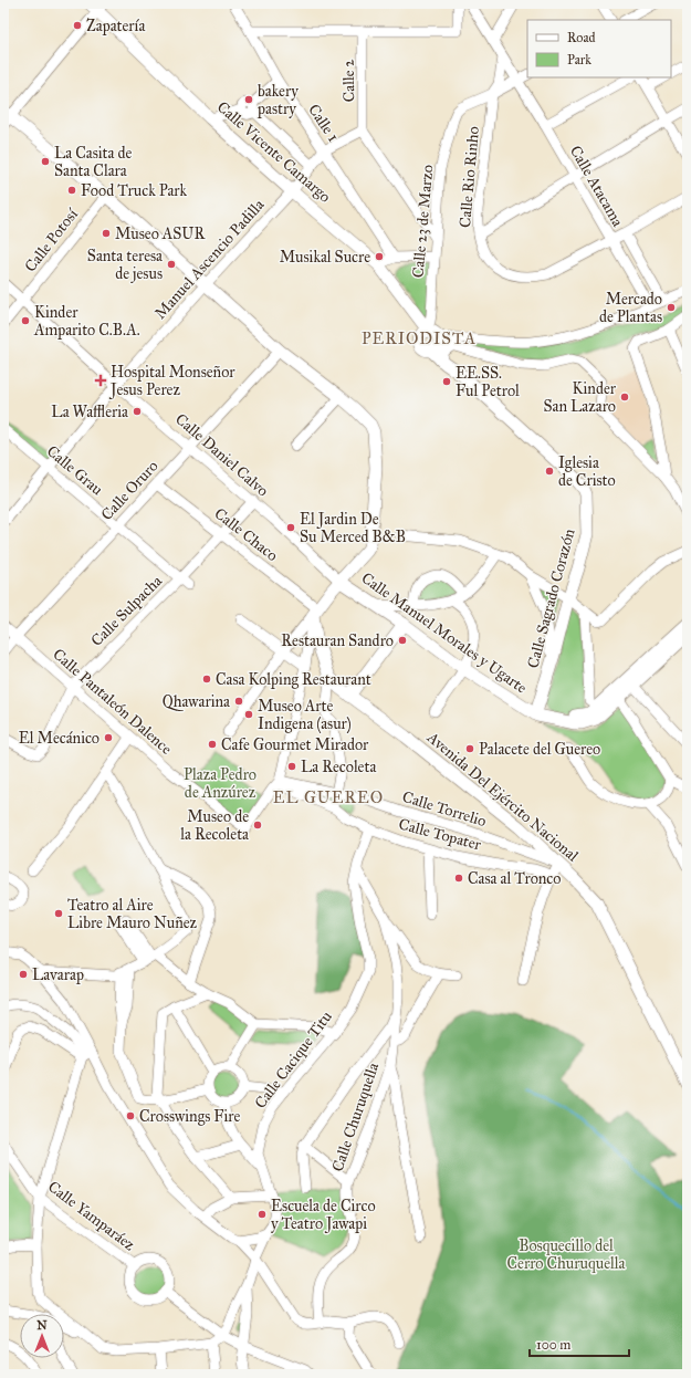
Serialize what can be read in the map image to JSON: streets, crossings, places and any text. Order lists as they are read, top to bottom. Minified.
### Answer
{"streets":{"main road":["Calle Vicente Camargo","Calle Sagrado Corazón","Calle Manuel Morales y Ugarte","Avenida Del Ejército Nacional"],"street":["Calle 2","Calle 1","Calle Rio Rinho","Calle Atacama","Calle 23 de Marzo","Calle Potosí","Manuel Ascencio Padilla","Calle Daniel Calvo","Calle Grau","Calle Oruro","Calle Chaco","Calle Sulpacha","Calle Pantaleón Dalence","Calle Torrelio","Calle Topater","Calle Cacique Titu","Calle Churuquella","Calle Yamparáez"]},"crossings":[["Calle 2","Manuel Ascencio Padilla"],["Calle 1","Manuel Ascencio Padilla"],["Calle Vicente Camargo","Calle 23 de Marzo"],["Calle Vicente Camargo","Manuel Ascencio Padilla"],["Calle Vicente Camargo","Calle Sagrado Corazón"],["Calle Rio Rinho","Calle Atacama"],["Calle Rio Rinho","Calle 23 de Marzo"],["Calle Atacama","Calle 23 de Marzo"],["Calle 23 de Marzo","Calle Sagrado Corazón"],["Calle Potosí","Calle Daniel Calvo"],["Manuel Ascencio Padilla","Calle Daniel Calvo"],["Manuel Ascencio Padilla","Calle Grau"],["Calle Daniel Calvo","Calle Oruro"],["Calle Daniel Calvo","Calle Sulpacha"],["Calle Daniel Calvo","Calle Manuel Morales y Ugarte"],["Calle Grau","Calle Oruro"],["Calle Grau","Calle Sulpacha"],["Calle Oruro","Calle Chaco"],["Calle Oruro","Calle Pantaleón Dalence"],["Calle Chaco","Calle Sulpacha"],["Calle Chaco","Avenida Del Ejército Nacional"],["Calle Sagrado Corazón","Calle Manuel Morales y Ugarte"],["Calle Sulpacha","Calle Pantaleón Dalence"],["Calle Pantaleón Dalence","Calle Torrelio"],["Calle Pantaleón Dalence","Calle Topater"],["Avenida Del Ejército Nacional","Calle Torrelio"],["Calle Torrelio","Calle Topater"],["Calle Topater","Calle Cacique Titu"]],"districts":["PERIODISTA","EL GUEREO"],"parks":["Plaza Pedro de Anzúrez","Bosquecillo del Cerro Churuquella"],"places":{"other":["Zapatería","bakery pastry","La Casita de Santa Clara","Food Truck Park","Museo ASUR","Musikal Sucre","Santa teresa de jesus","Mercado de Plantas","Kinder Amparito C.B.A.","EE.SS. Ful Petrol","Kinder San Lazaro","La Waffleria","Iglesia de Cristo","El Jardin De Su Merced B&B","Restauran Sandro","Casa Kolping Restaurant","Qhawarina","Museo Arte Indigena (asur)","El Mecánico","Cafe Gourmet Mirador","Palacete del Guereo","La Recoleta","Museo de la Recoleta","Casa al Tronco","Teatro al Aire Libre Mauro Nuñez","Lavarap","Crosswings Fire","Escuela de Circo y Teatro Jawapi"],"health":["Hospital Monseñor Jesus Perez"]},"legend":["Road","Park"],"scale_bar":"100 m","north":"top"}
